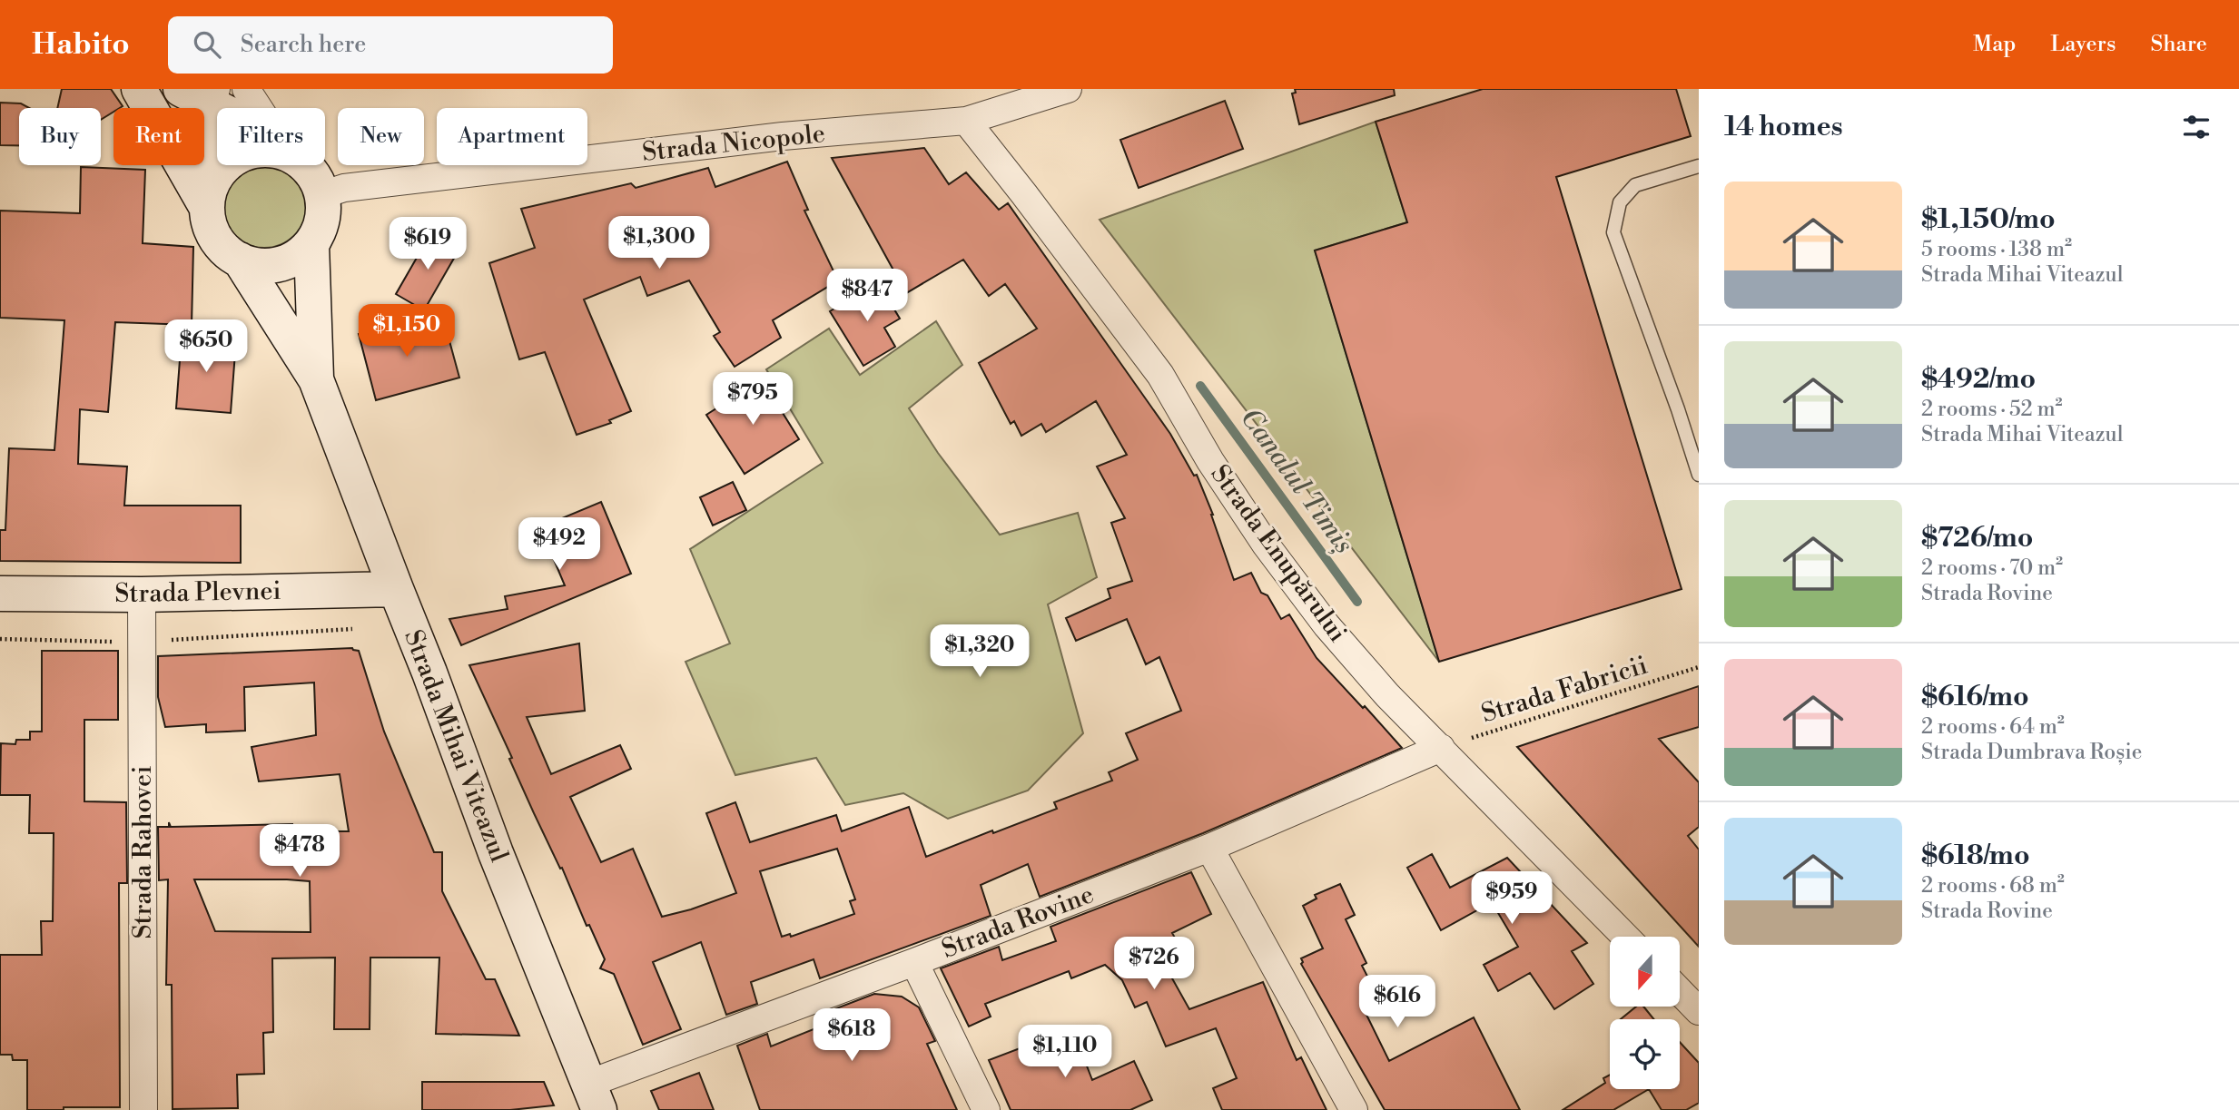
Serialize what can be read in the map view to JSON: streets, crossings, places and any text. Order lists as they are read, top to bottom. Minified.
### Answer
{"streets":{"street":["Strada Nicopole","Strada Enupărului","Strada Plevnei","Strada Mihai Viteazul","Strada Rahovei","Strada Rovine"],"path":["Strada Fabricii"]},"crossings":[["Strada Nicopole","Strada Enupărului"],["Strada Nicopole","Strada Mihai Viteazul"],["Strada Enupărului","Strada Fabricii"],["Strada Enupărului","Strada Rovine"],["Strada Plevnei","Strada Mihai Viteazul"],["Strada Plevnei","Strada Rahovei"],["Strada Fabricii","Strada Rovine"],["Strada Mihai Viteazul","Strada Rovine"]],"water":["Canalul Timiș"],"north":"bottom","page":{"header":"Habito","search":"Search here","nav":["Map","Layers","Share"],"heading":"14 homes","chip":["Buy","Rent","Filters","New","Apartment"],"list":[{"name":"$1,150/mo","note":"5 rooms · 138 m² · Strada Mihai Viteazul"},{"name":"$492/mo","note":"2 rooms · 52 m² · Strada Mihai Viteazul"},{"name":"$726/mo","note":"2 rooms · 70 m² · Strada Rovine"},{"name":"$616/mo","note":"2 rooms · 64 m² · Strada Dumbrava Roșie"},{"name":"$618/mo","note":"2 rooms · 68 m² · Strada Rovine"}],"price":["$1,300","$619","$847","$1,150","$650","$795","$492","$1,320","$478","$959","$726","$616","$618","$1,110"]}}
